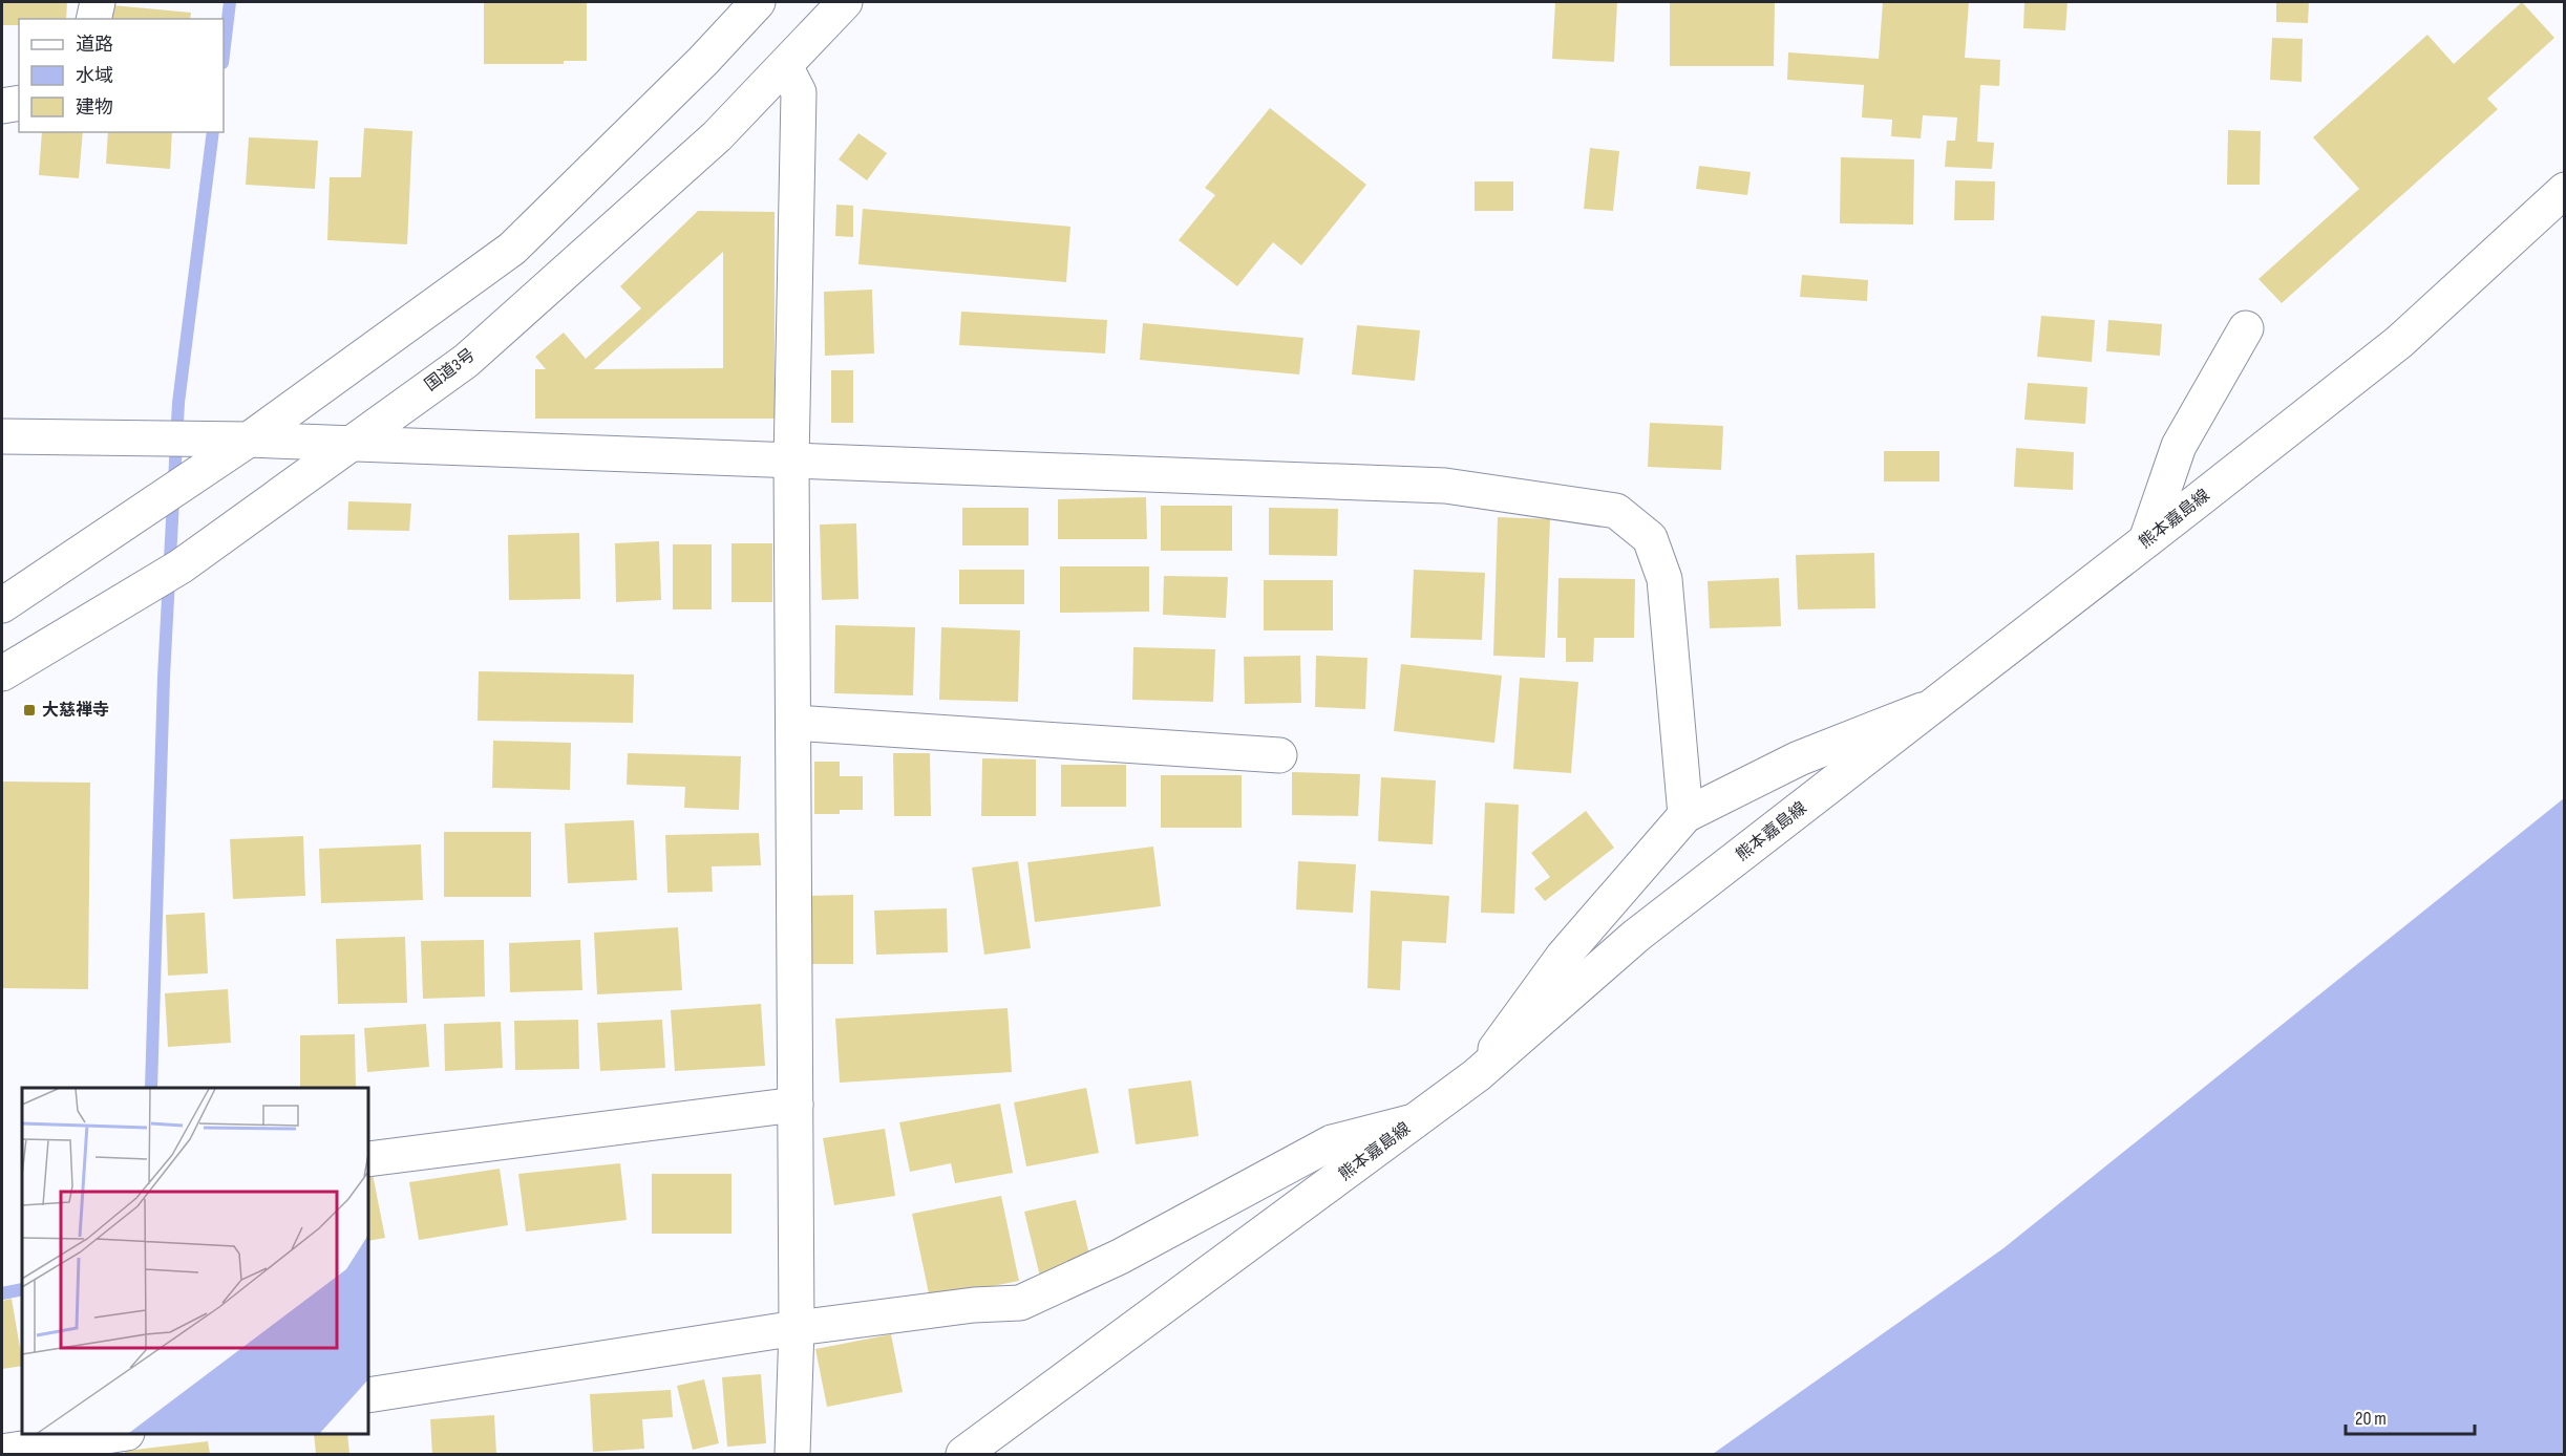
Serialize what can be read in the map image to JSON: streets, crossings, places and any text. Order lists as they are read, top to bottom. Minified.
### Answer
{"streets":{"main road":["国道3号","熊本嘉島線"]},"places":{"transit":["大慈禅寺"]},"legend":["道路","水域","建物"],"scale_bar":"20 m"}
